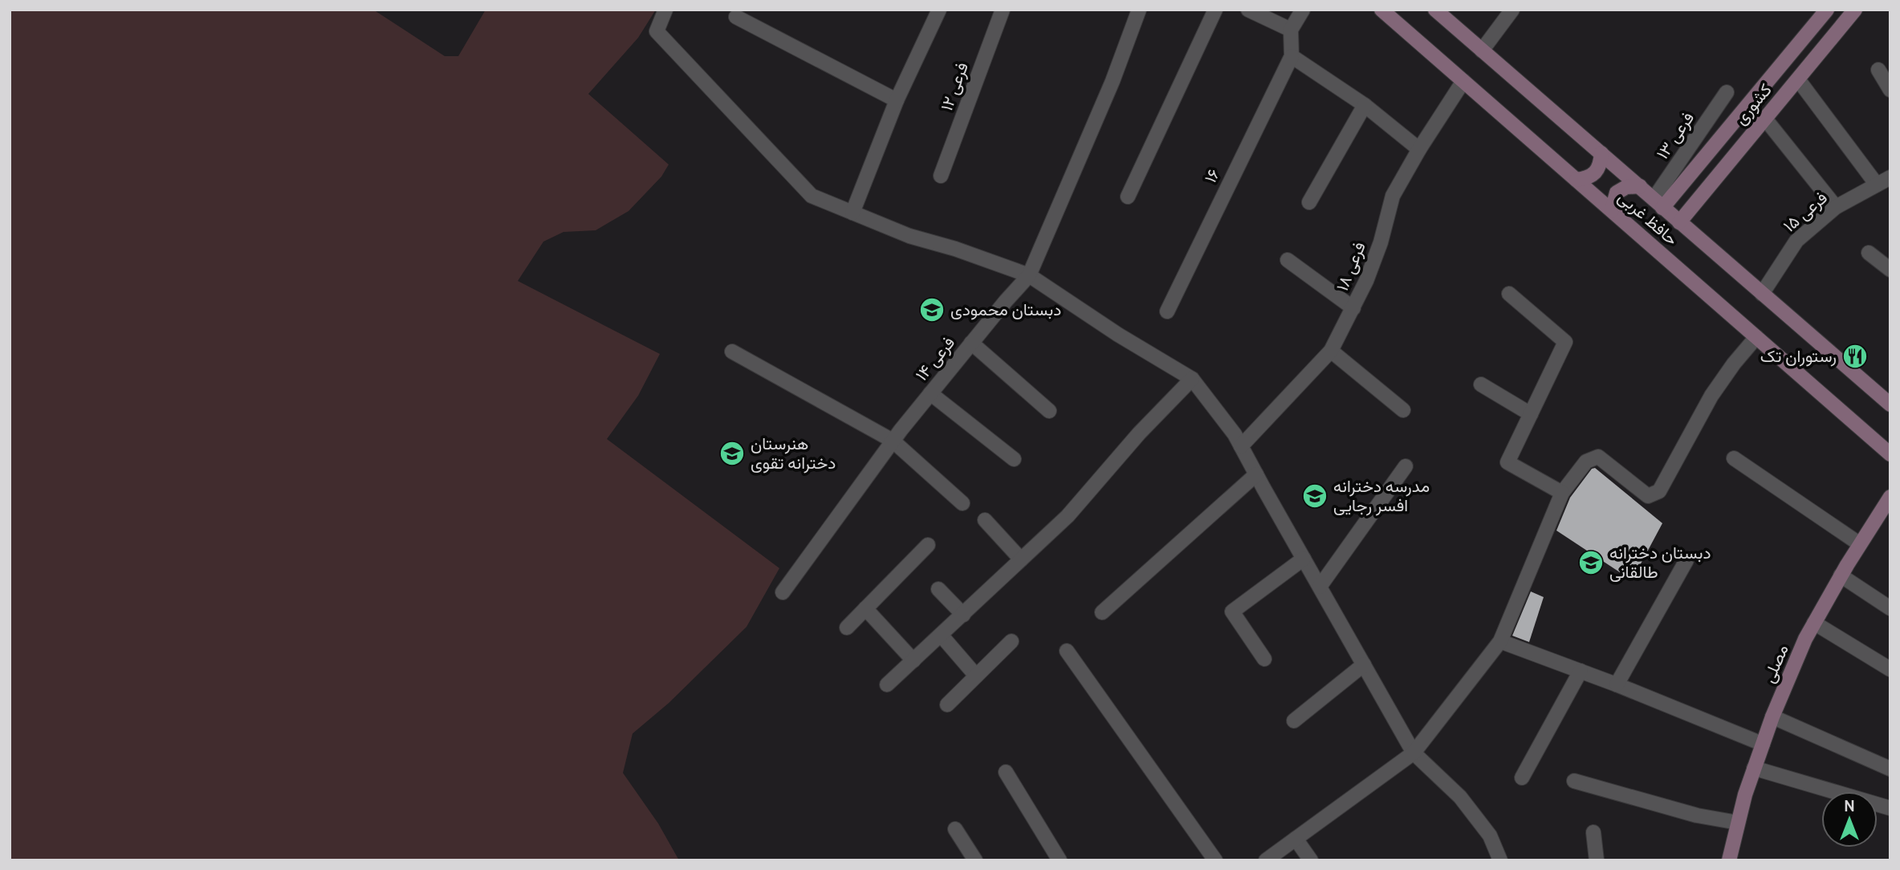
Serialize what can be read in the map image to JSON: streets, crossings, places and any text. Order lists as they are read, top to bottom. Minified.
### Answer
{"streets":{"main road":["کشوری","حافظ غربی","مصلی"],"street":["فرعی ۱۲","فرعی ۱۳","۱۶","فرعی ۱۵","فرعی ۱۸","فرعی ۱۴"]},"crossings":[["کشوری","فرعی ۱۳"],["کشوری","حافظ غربی"],["فرعی ۱۳","حافظ غربی"],["فرعی ۱۵","حافظ غربی"],["حافظ غربی","فرعی ۱۸"]],"places":{"school or university":["دبستان محمودی","هنرستان دخترانه تقوی","مدرسه دخترانه افسر رجایی","دبستان دخترانه طالقانی"],"restaurant":["رستوران تک"]},"north":"top"}
